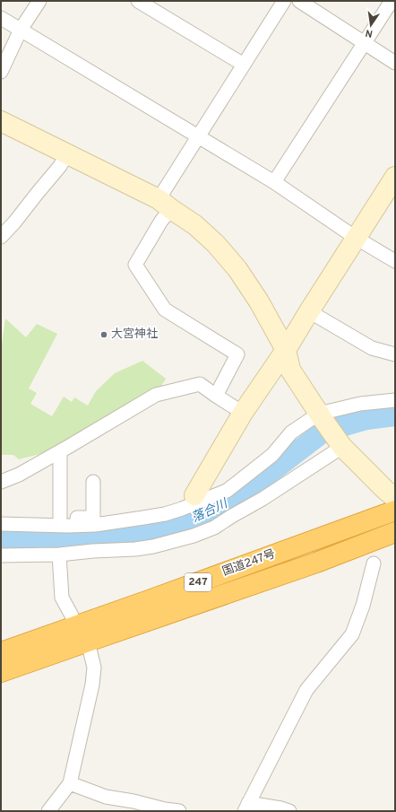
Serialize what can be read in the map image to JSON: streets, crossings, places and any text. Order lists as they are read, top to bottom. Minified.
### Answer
{"streets":{"highway":["国道247号","247"]},"water":["落合川"],"places":["大宮神社"],"north":"bottom"}
